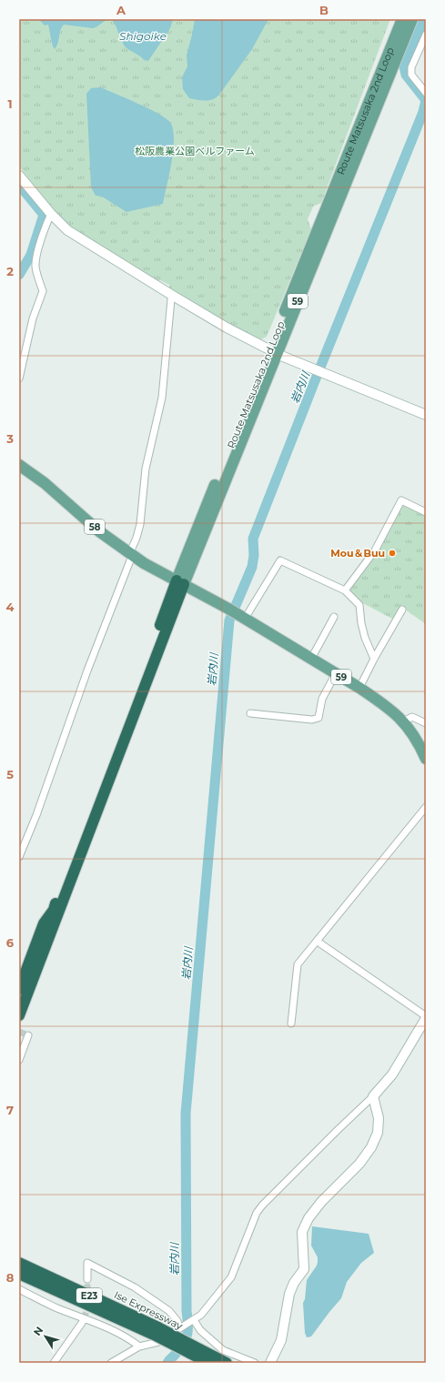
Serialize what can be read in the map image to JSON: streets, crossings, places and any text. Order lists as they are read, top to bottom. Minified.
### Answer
{"streets":{"highway":["E23","Ise Expressway"],"main road":["Route Matsusaka 2nd Loop","59","58"]},"crossings":[["Route Matsusaka 2nd Loop","59"],["Route Matsusaka 2nd Loop","58"],["59","58"]],"water":["Shigoike","岩内川"],"parks":["松阪農業公園ベルファーム"],"places":["Mou＆Buu"],"north":"top left","grid":{"columns":["A","B"],"rows":["1","2","3","4","5","6","7","8"]}}
